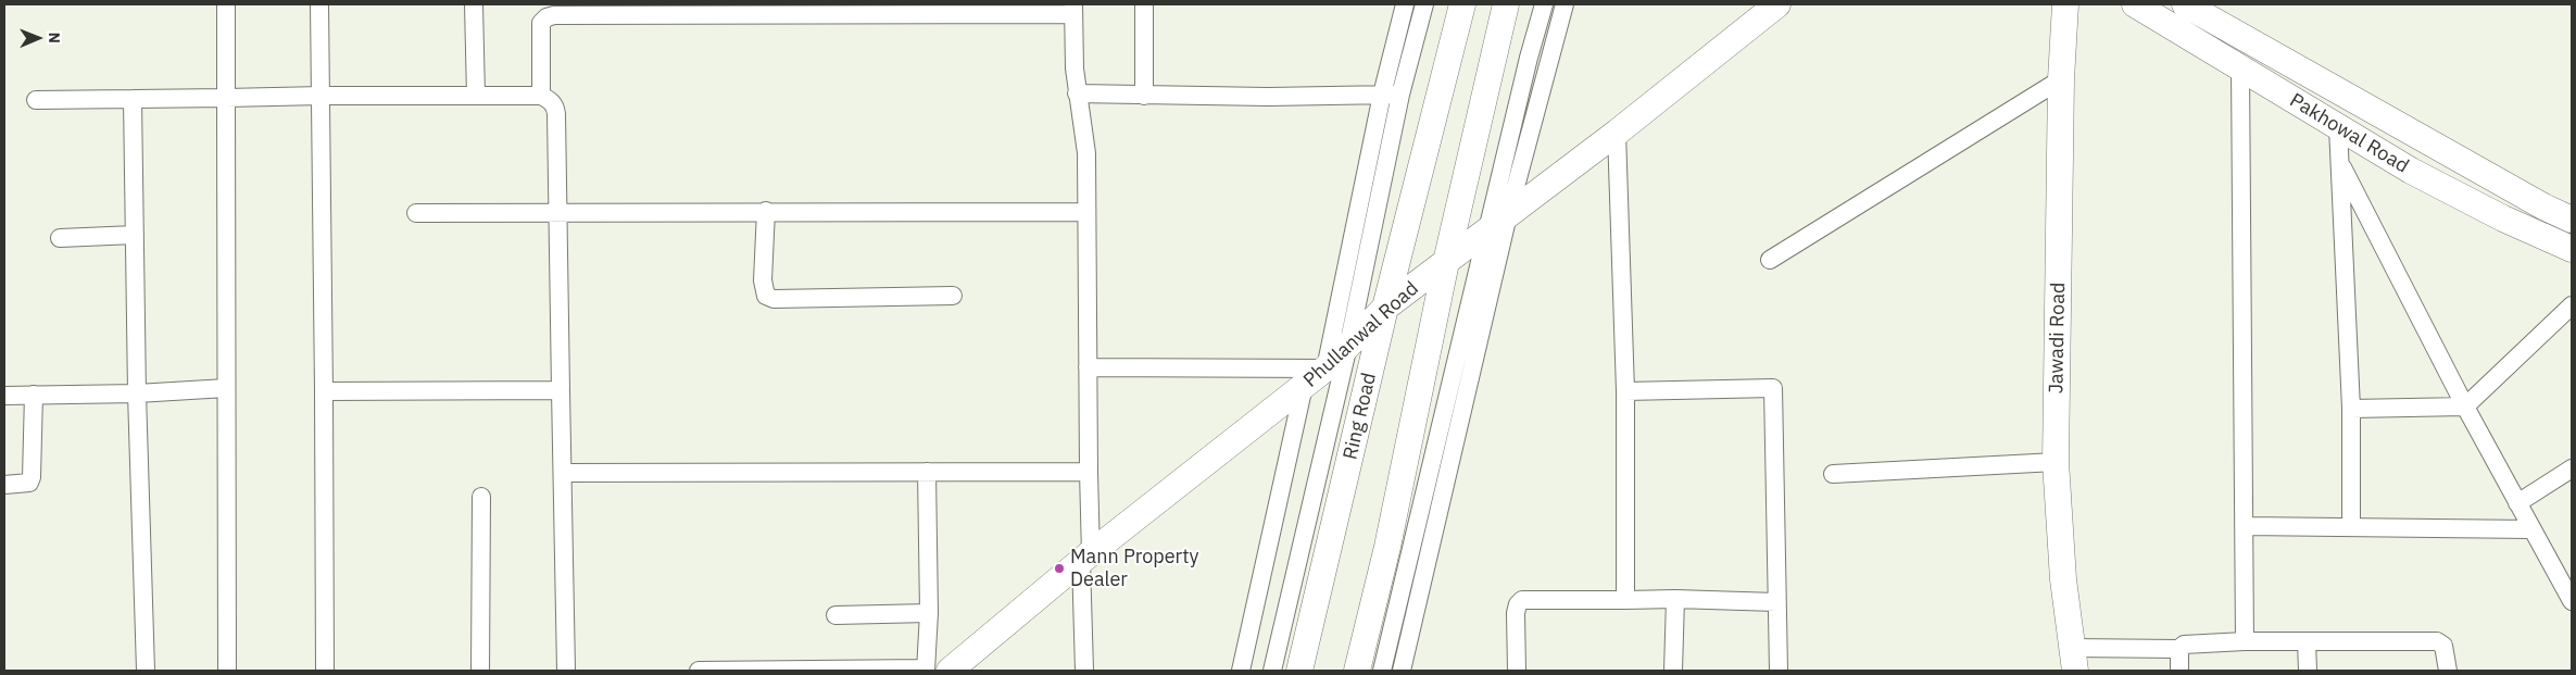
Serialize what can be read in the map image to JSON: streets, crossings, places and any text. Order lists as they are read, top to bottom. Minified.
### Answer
{"streets":{"street":["Pakhowal Road","Phullanwal Road","Jawadi Road","Ring Road"]},"crossings":[["Phullanwal Road","Ring Road"]],"places":["Mann Property Dealer"],"north":"right"}
